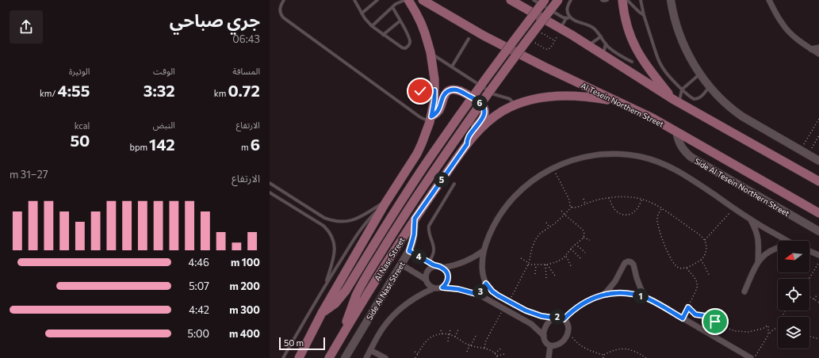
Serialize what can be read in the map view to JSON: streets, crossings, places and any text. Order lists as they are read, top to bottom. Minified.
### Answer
{"streets":{"main road":["Al Tesein Northern Street","Al Nasr Street"],"street":["Side Al Tesein Northern Street","Side Al Nasr Street"]},"crossings":[["Al Tesein Northern Street","Side Al Tesein Northern Street"],["Al Tesein Northern Street","Al Nasr Street"],["Al Nasr Street","Side Al Nasr Street"]],"scale_bar":"50 m","north":"left","page":{"heading":["جري صباحي","06:43"],"stats":[["المسافة","0.72 km"],["الوقت","3:32"],["الوتيرة","4:55 /km"],["الارتفاع","6 m"],["النبض","142 bpm"],["kcal","50"]],"pins":["6","5","4","3","1","2"],"chart":["الارتفاع","27–31 m"],"list":[{"name":"100 m","note":"4:46"},{"name":"200 m","note":"5:07"},{"name":"300 m","note":"4:42"},{"name":"400 m","note":"5:00"}],"scale":"50 m"}}
